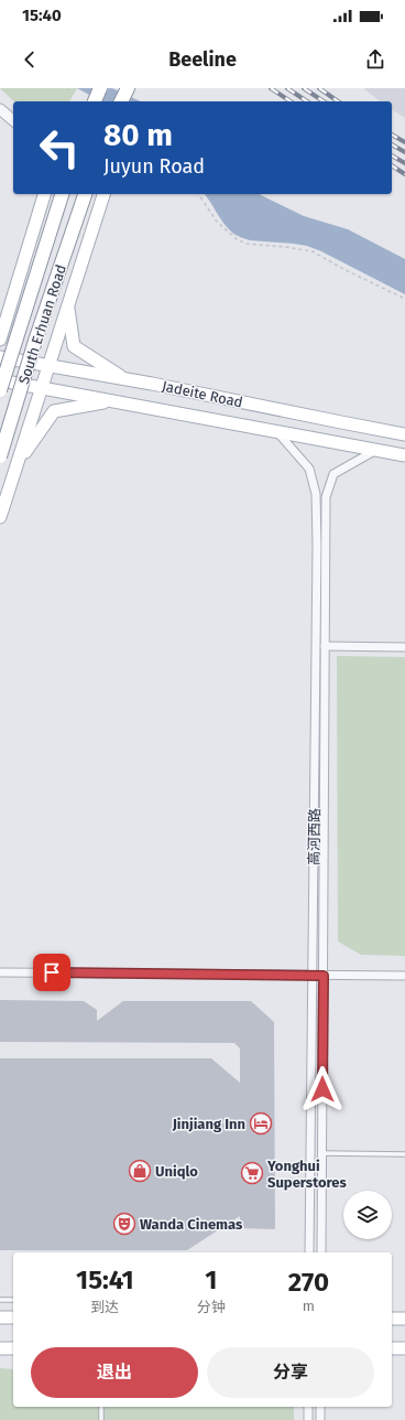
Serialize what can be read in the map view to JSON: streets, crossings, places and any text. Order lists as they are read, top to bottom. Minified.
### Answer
{"streets":{"highway":["South Erhuan Road"],"main road":["Jadeite Road"],"street":["高河西路"]},"crossings":[["Jadeite Road","高河西路"]],"places":{"hotel":["Jinjiang Inn"],"shop":["Uniqlo"],"supermarket":["Yonghui Superstores"],"theatre":["Wanda Cinemas"]},"page":{"status":"15:40","header":"Beeline","turn":["80 m","Juyun Road"],"eta":["15:41","到达","1","分钟","270","m"],"buttons":["退出","分享"]}}
